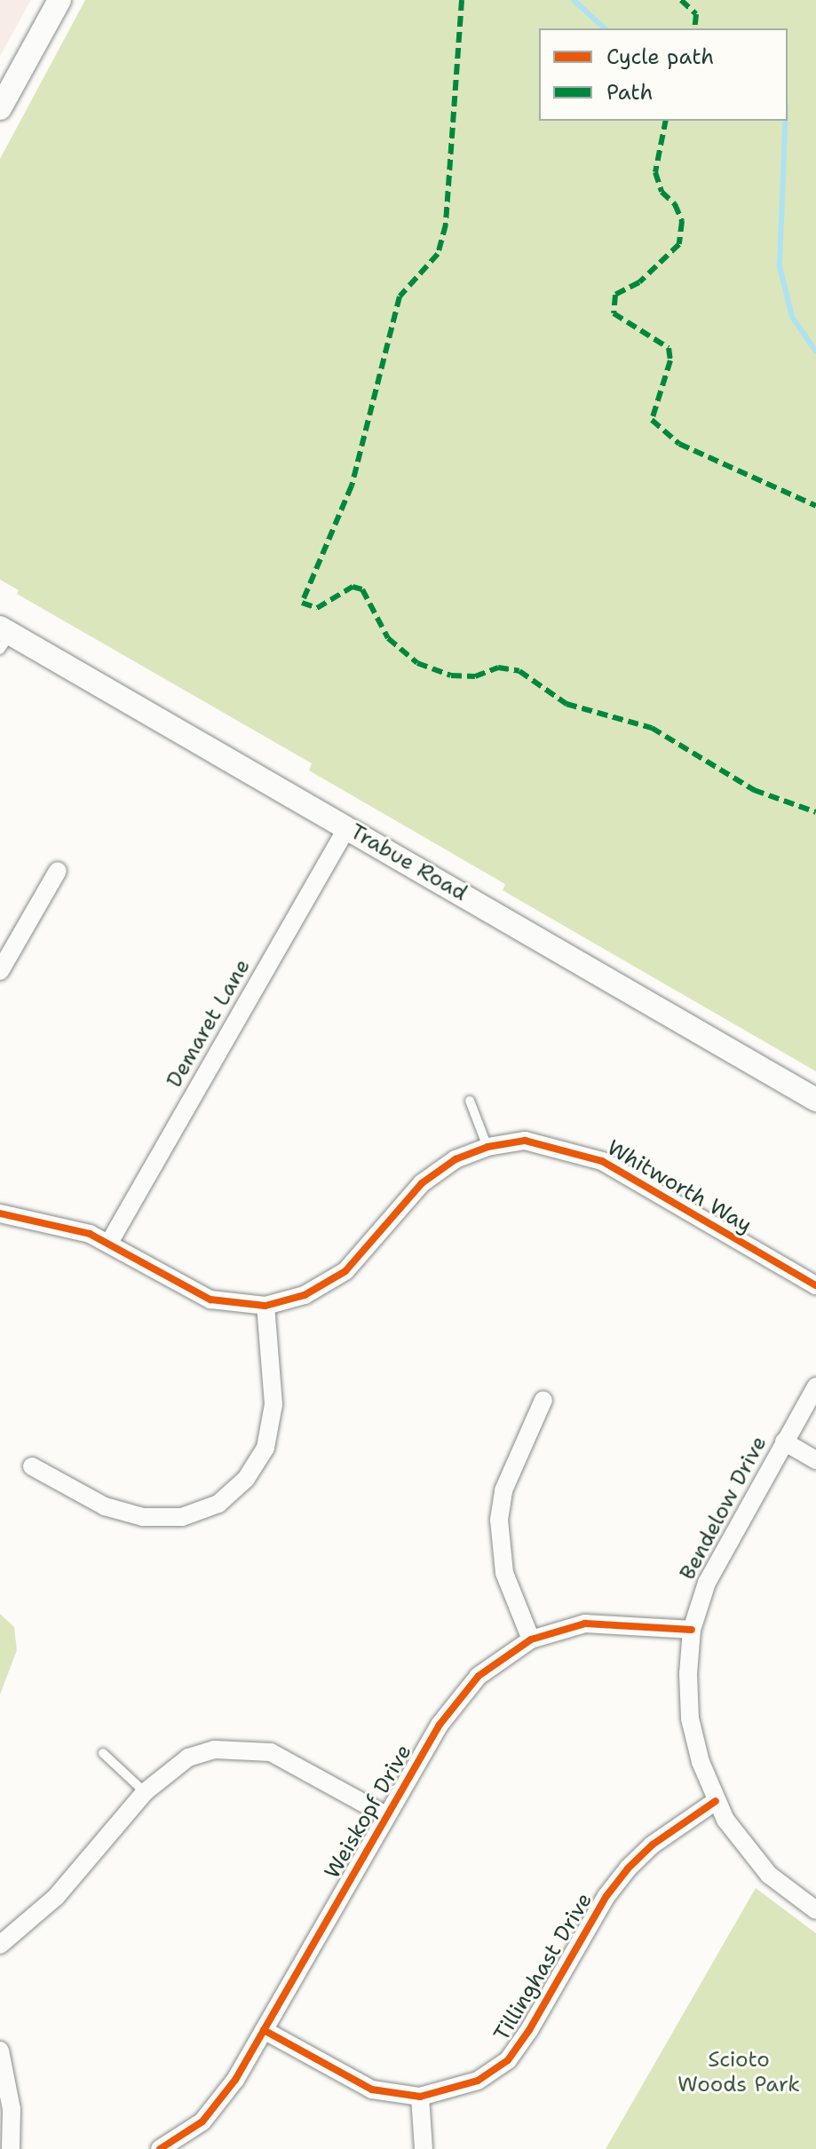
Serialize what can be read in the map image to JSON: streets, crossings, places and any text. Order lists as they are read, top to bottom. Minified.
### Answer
{"streets":{"main road":["Trabue Road"],"street":["Demaret Lane","Whitworth Way","Bendelow Drive","Weiskopf Drive","Tillinghast Drive"]},"crossings":[["Trabue Road","Demaret Lane"],["Demaret Lane","Whitworth Way"],["Bendelow Drive","Weiskopf Drive"],["Bendelow Drive","Tillinghast Drive"],["Weiskopf Drive","Tillinghast Drive"]],"parks":["Scioto Woods Park"],"legend":["Cycle path","Path"]}
